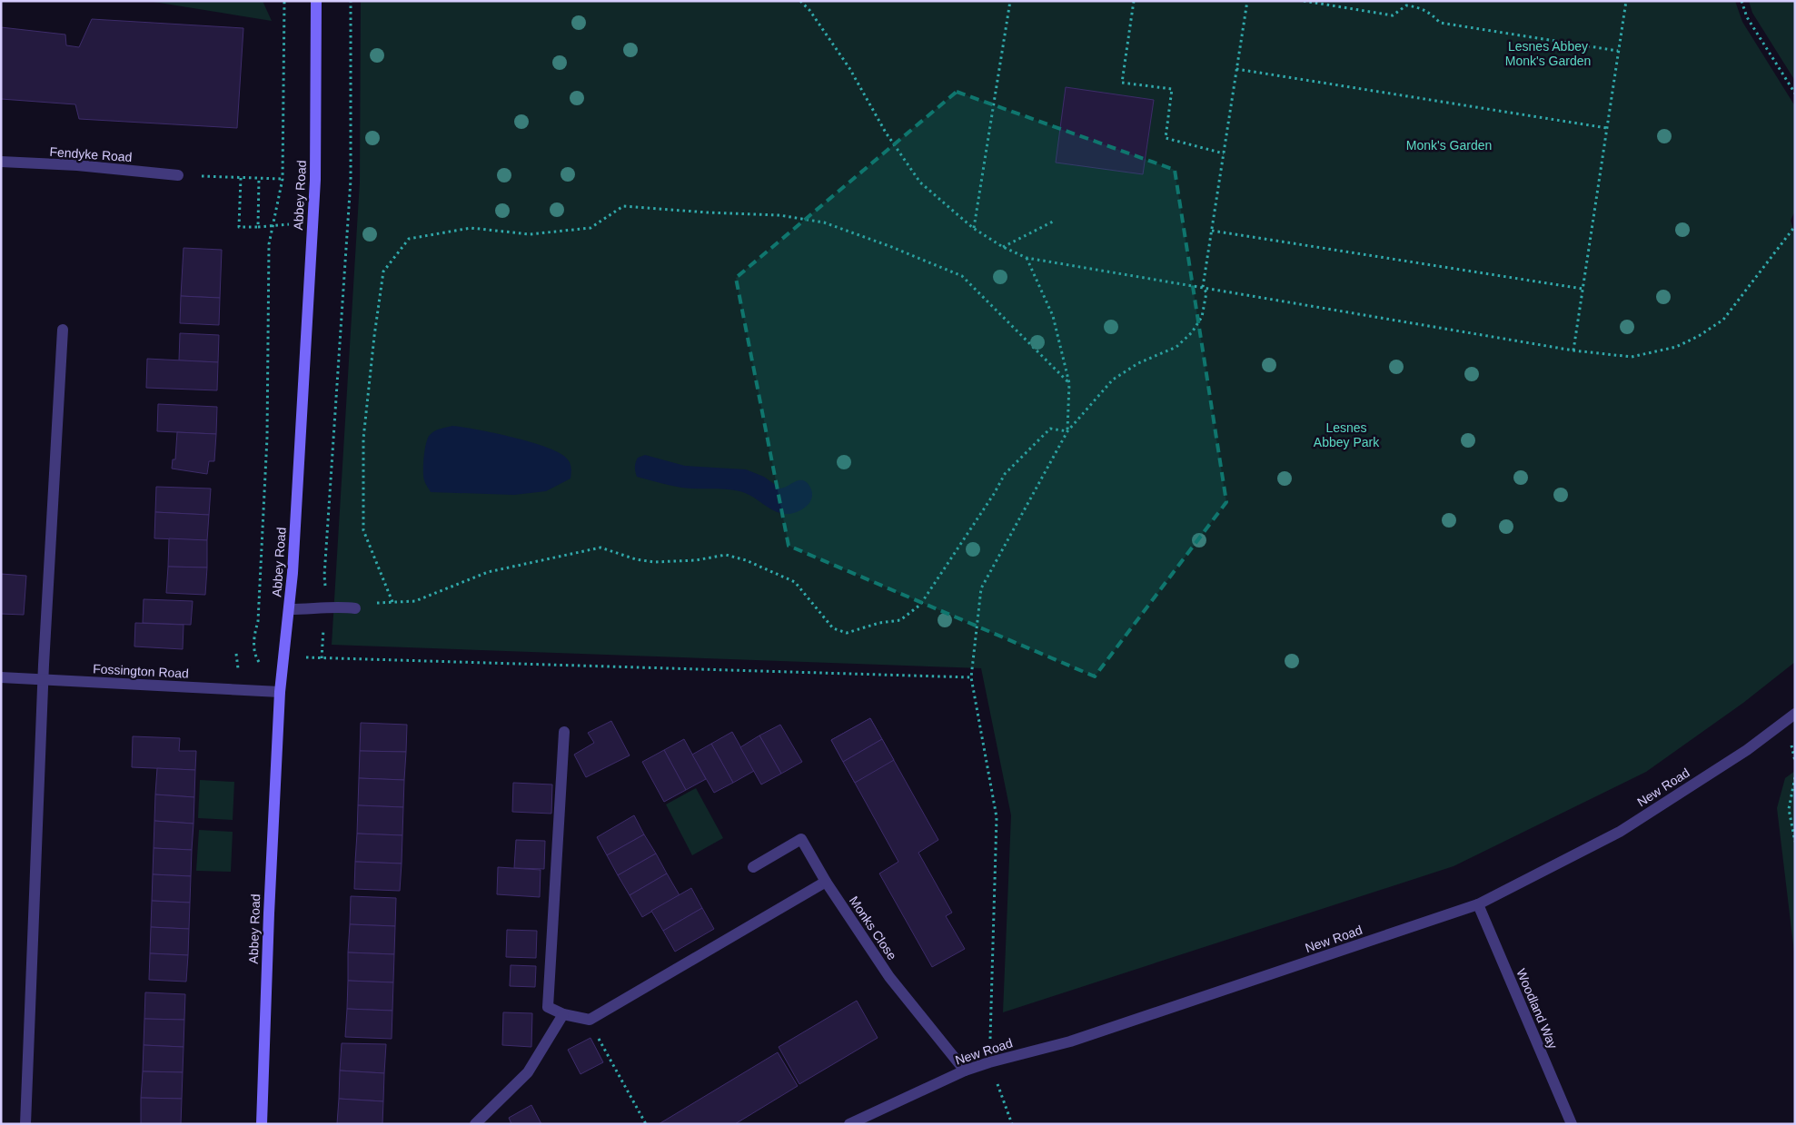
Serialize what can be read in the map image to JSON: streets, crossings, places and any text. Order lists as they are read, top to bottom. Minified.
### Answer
{"streets":{"main road":["Abbey Road"],"street":["Fendyke Road","Fossington Road","New Road","Monks Close","Woodland Way"]},"crossings":[["Abbey Road","Fossington Road"],["New Road","Monks Close"],["New Road","Woodland Way"]],"parks":["Lesnes Abbey Monk's Garden","Monk's Garden","Lesnes Abbey Park"]}
